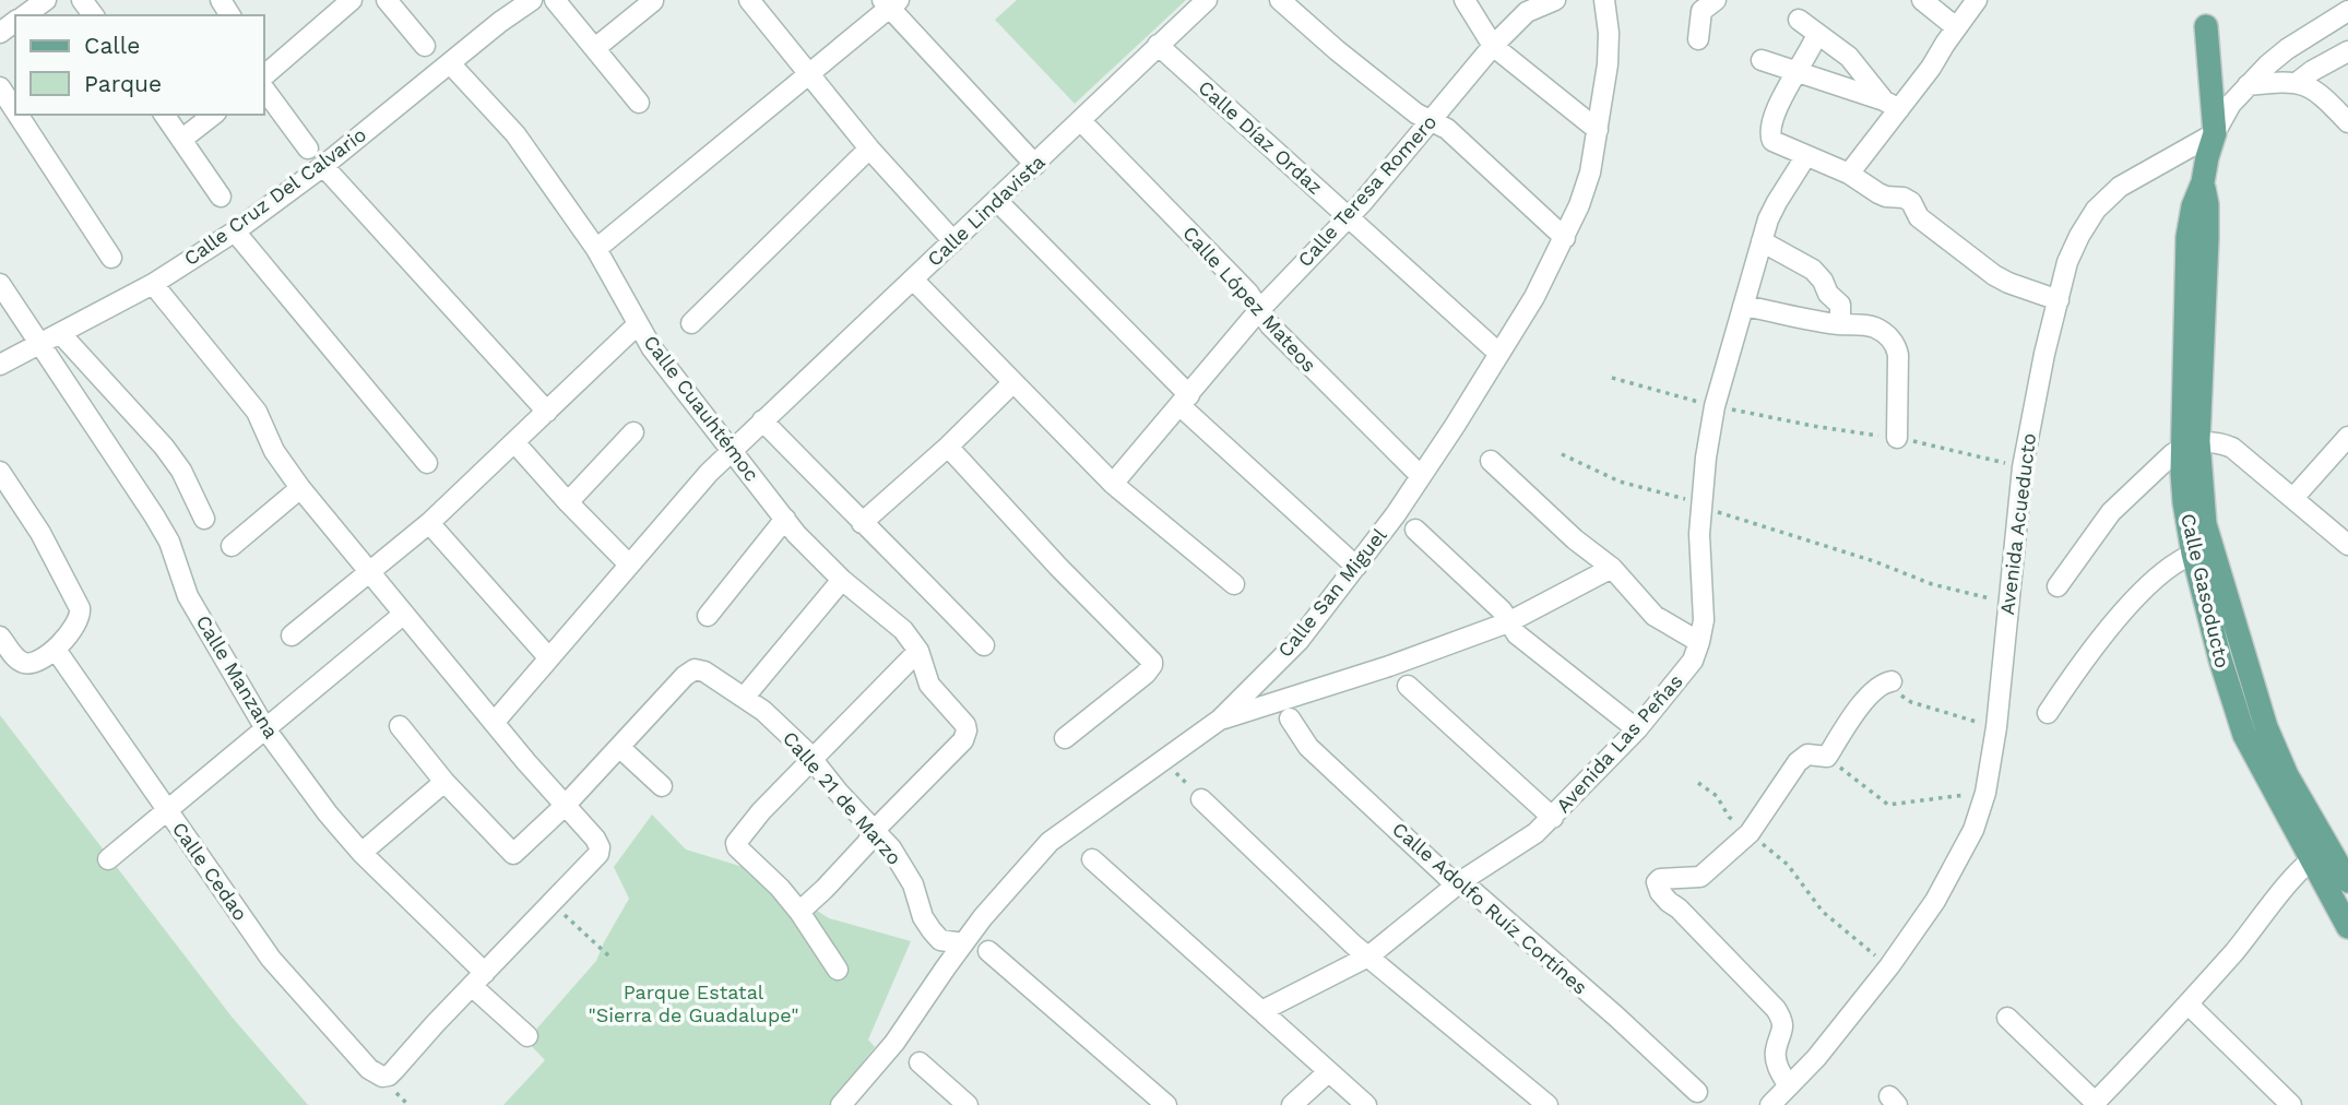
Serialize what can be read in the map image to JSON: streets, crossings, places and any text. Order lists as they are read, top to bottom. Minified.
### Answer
{"streets":{"main road":["Calle Gasoducto"],"street":["Calle Díaz Ordaz","Calle Teresa Romero","Calle Cruz Del Calvario","Calle Lindavista","Calle López Mateos","Calle Cuauhtémoc","Avenida Acueducto","Calle San Miguel","Calle Manzana","Avenida Las Peñas","Calle 21 de Marzo","Calle Cedao","Calle Adolfo Ruíz Cortínes"]},"crossings":[["Calle Díaz Ordaz","Calle Teresa Romero"],["Calle Díaz Ordaz","Calle Lindavista"],["Calle Díaz Ordaz","Calle San Miguel"],["Calle Teresa Romero","Calle López Mateos"],["Calle Cruz Del Calvario","Calle Cuauhtémoc"],["Calle Cruz Del Calvario","Calle Manzana"],["Calle Lindavista","Calle López Mateos"],["Calle Lindavista","Calle Cuauhtémoc"],["Calle López Mateos","Calle San Miguel"],["Calle Cuauhtémoc","Calle 21 de Marzo"],["Avenida Acueducto","Calle Gasoducto"],["Calle San Miguel","Calle 21 de Marzo"],["Calle Manzana","Calle Cedao"],["Avenida Las Peñas","Calle Adolfo Ruíz Cortínes"]],"parks":["Parque Estatal \"Sierra de Guadalupe\""],"legend":["Calle","Parque"]}
